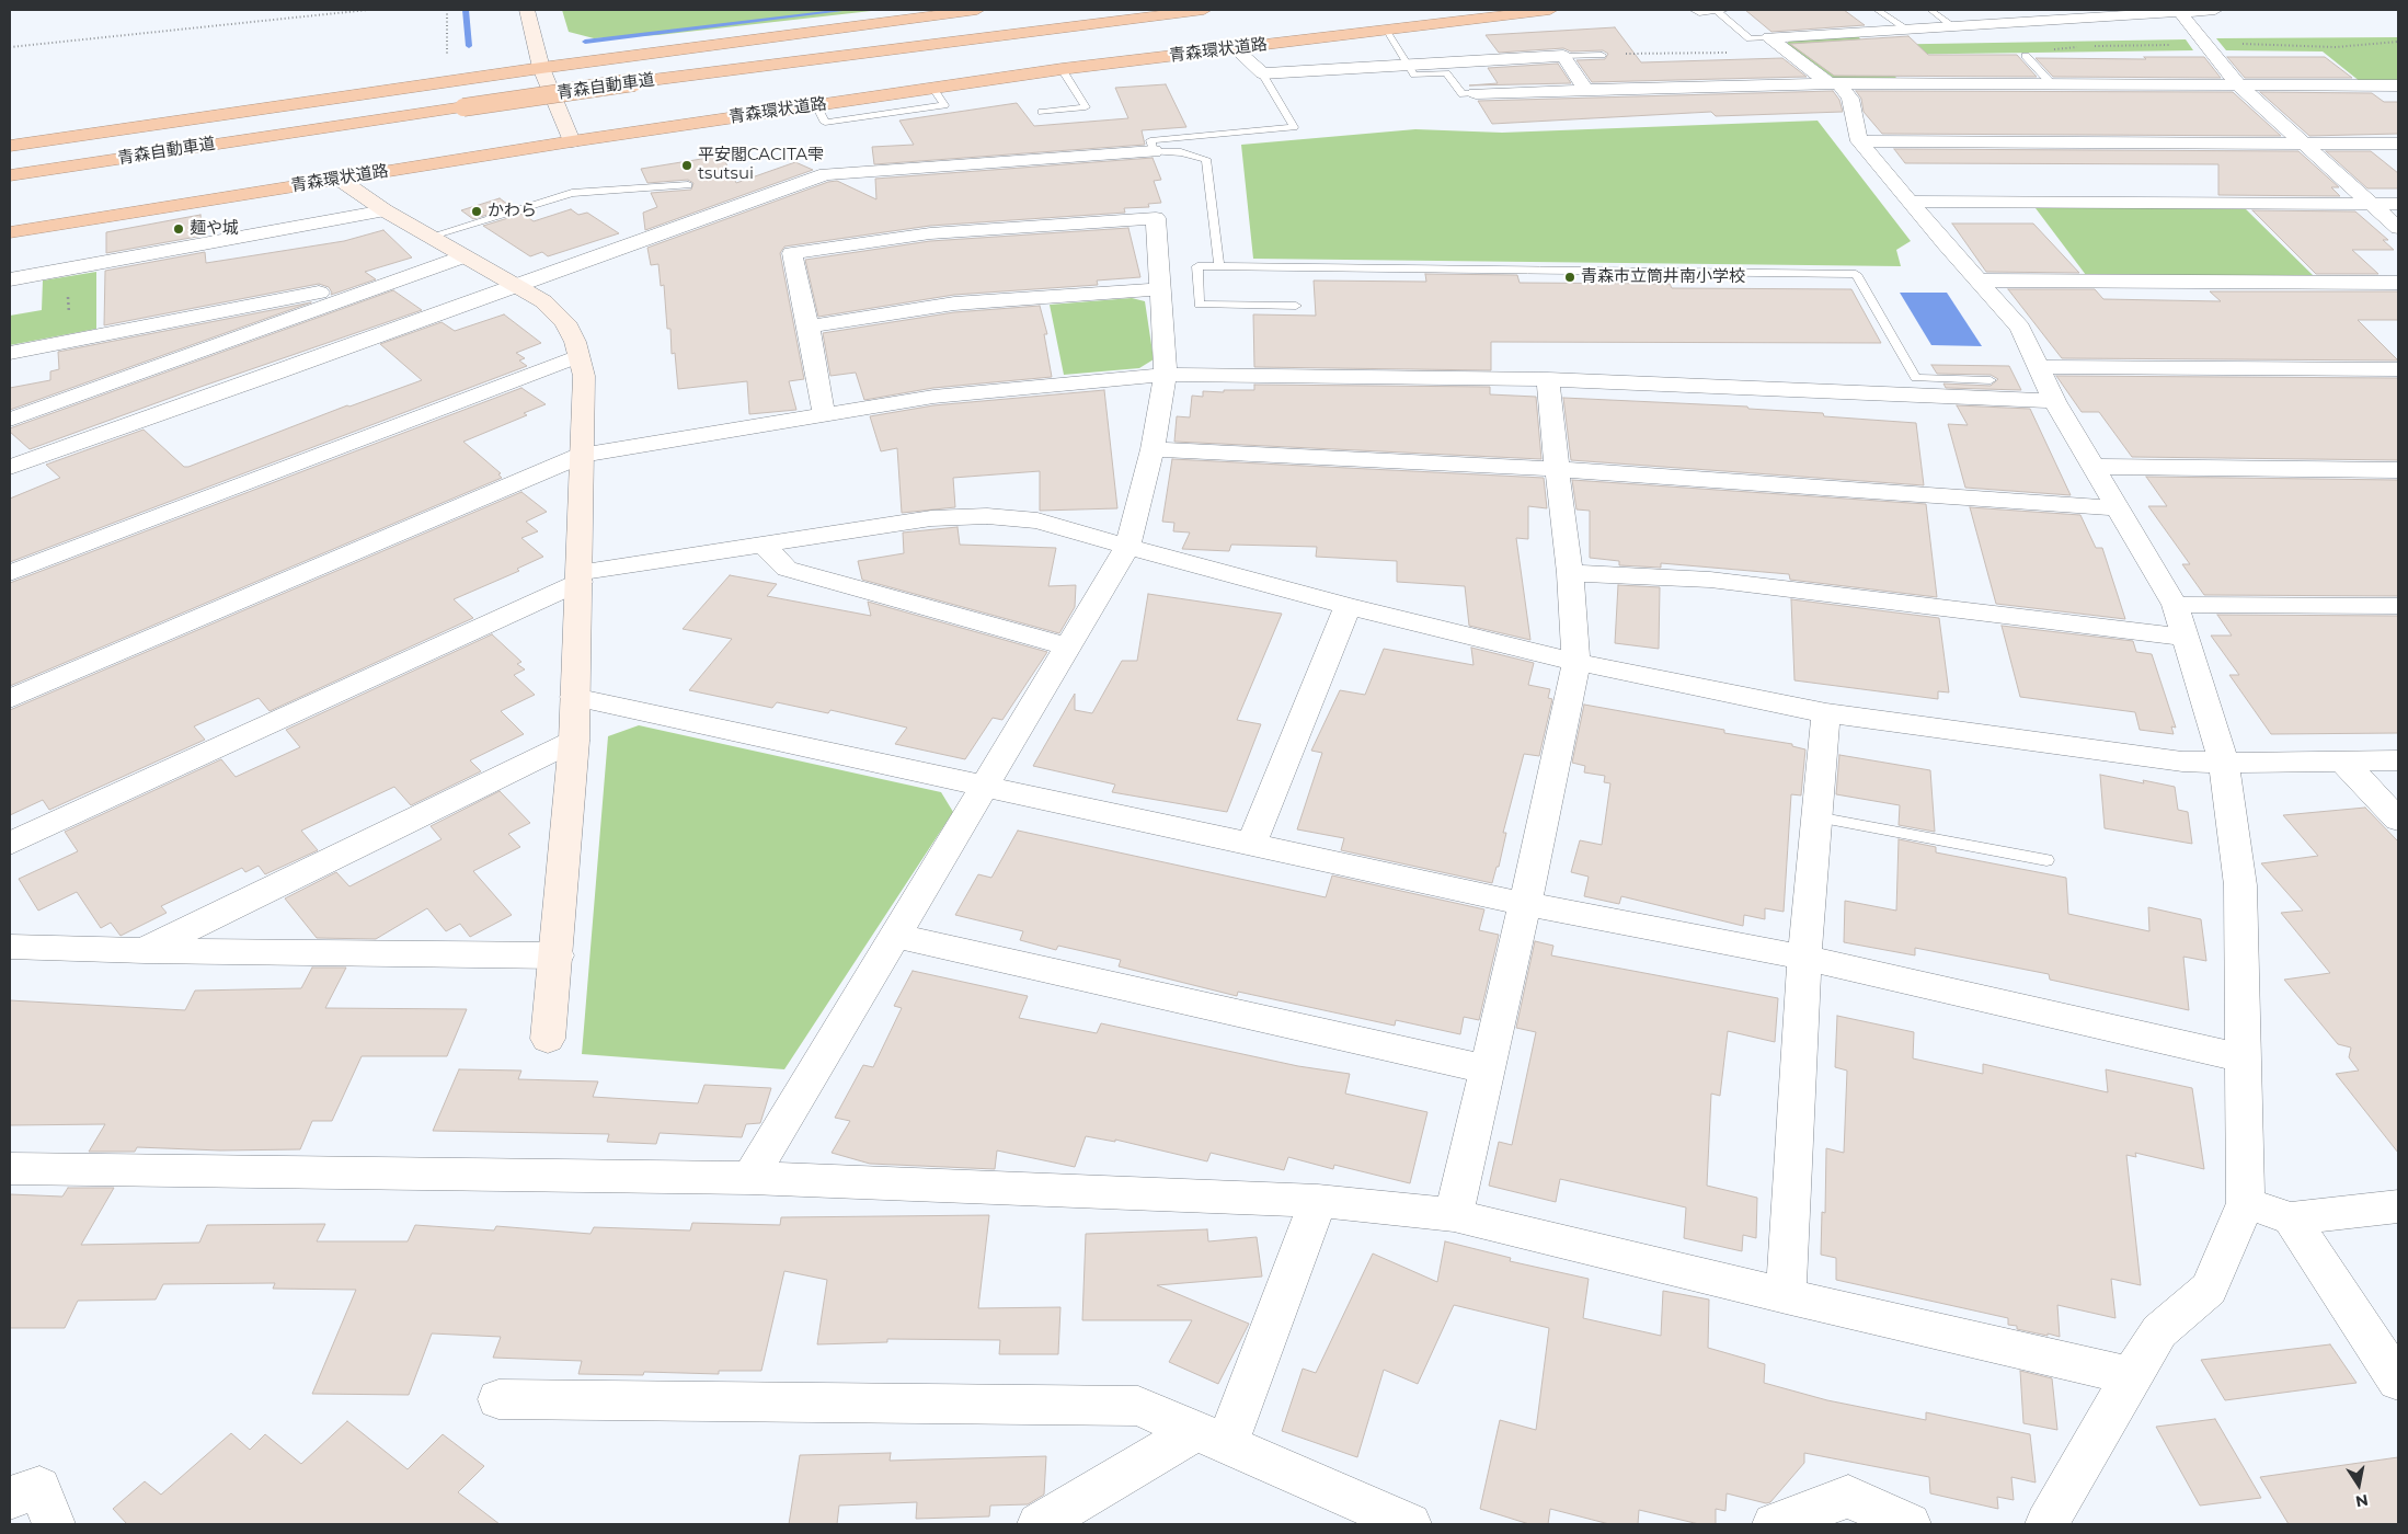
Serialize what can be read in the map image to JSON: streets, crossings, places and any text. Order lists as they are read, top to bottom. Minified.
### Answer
{"streets":{"highway":["青森環状道路","青森自動車道"]},"places":["平安閣CACITA雫 tsutsui","かわら","麺や城","青森市立筒井南小学校"],"north":"bottom"}
